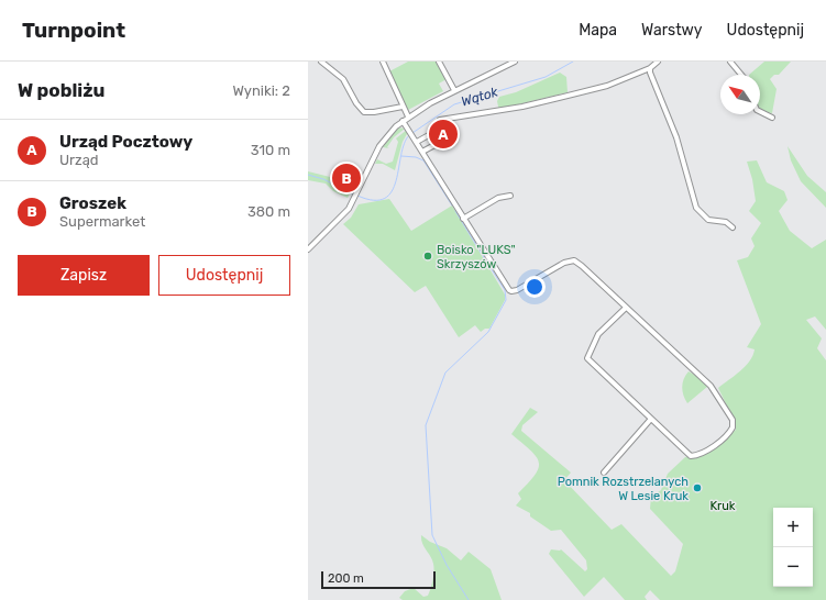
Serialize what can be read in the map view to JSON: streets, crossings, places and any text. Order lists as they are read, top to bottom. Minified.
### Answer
{"water":["Wątok"],"parks":["Kruk"],"places":["Boisko \"LUKS\" Skrzyszów","Pomnik Rozstrzelanych W Lesie Kruk"],"scale_bar":"200 m","north":"top left","page":{"header":"Turnpoint","nav":["Mapa","Warstwy","Udostępnij"],"heading":["W pobliżu","Wyniki: 2"],"pins":["A","B"],"list":[{"mark":"A","name":"Urząd Pocztowy","note":"Urząd","value":"310 m"},{"mark":"B","name":"Groszek","note":"Supermarket","value":"380 m"}],"buttons":["Zapisz","Udostępnij"],"map_buttons":["+","−"],"scale":"200 m"}}
